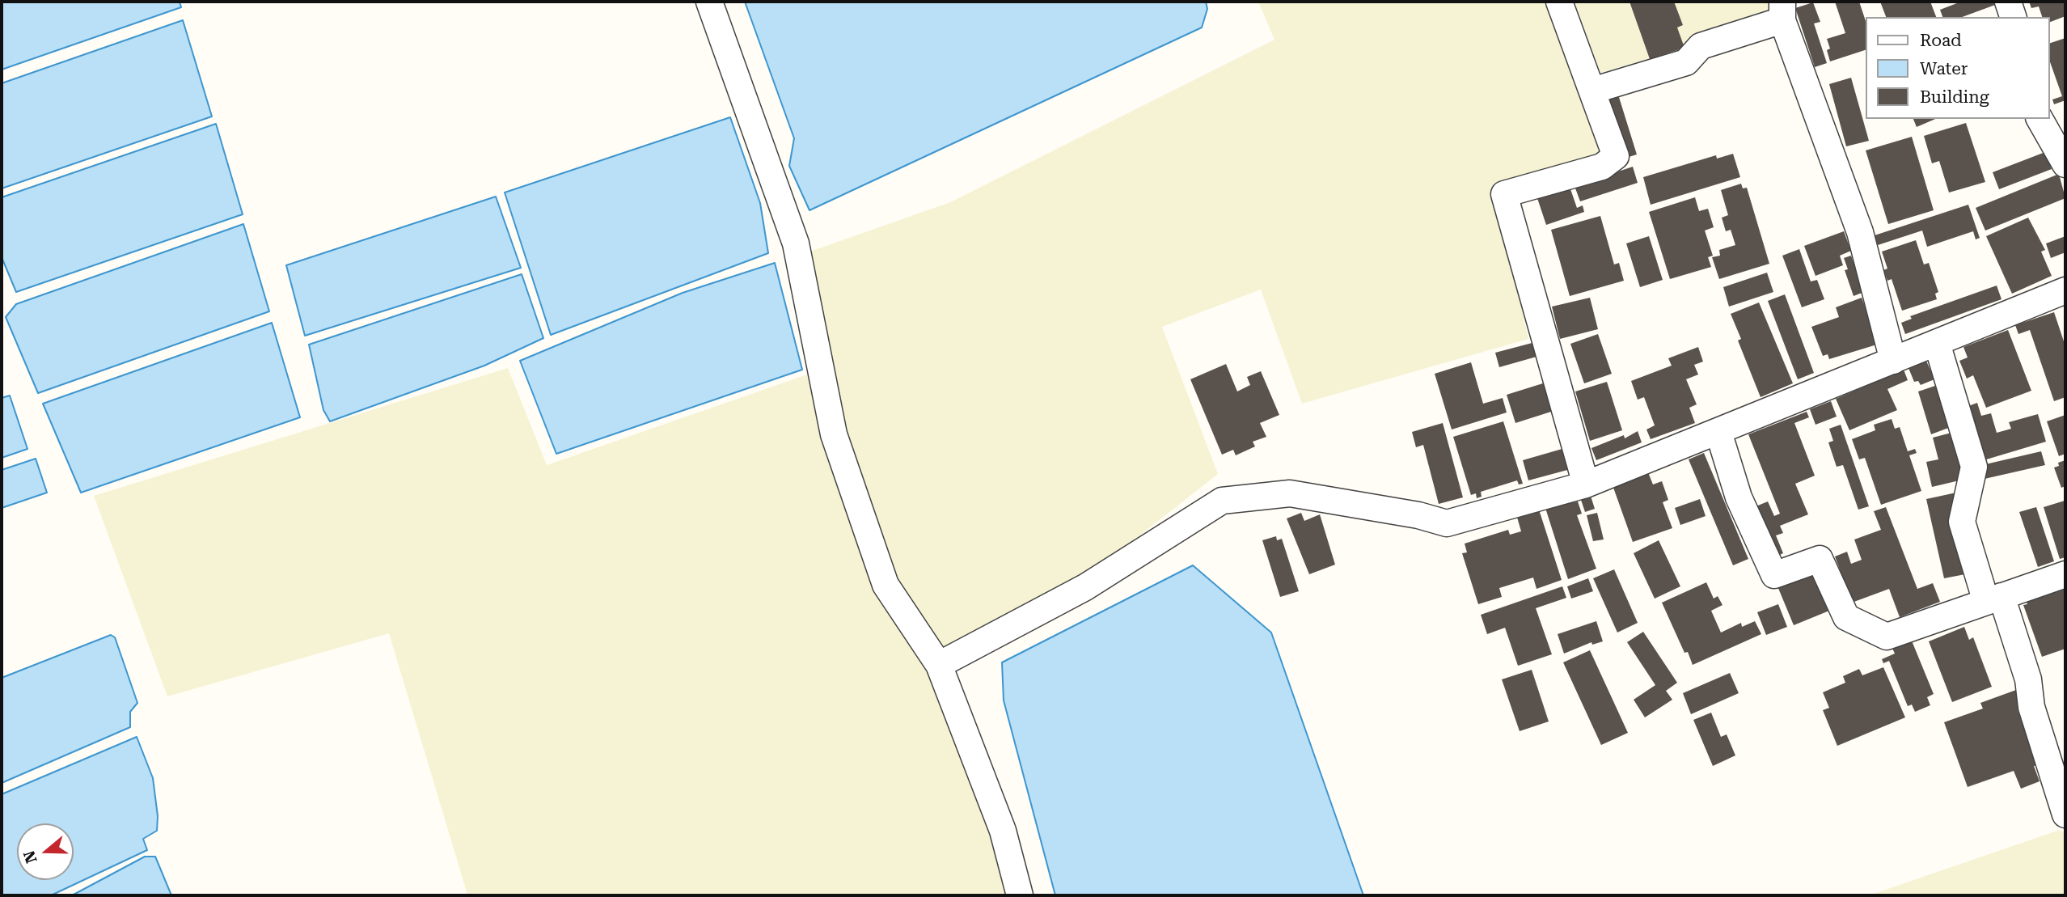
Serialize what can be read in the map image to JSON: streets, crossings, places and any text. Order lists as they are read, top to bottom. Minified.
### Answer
{"legend":["Road","Water","Building"],"north":"left"}
